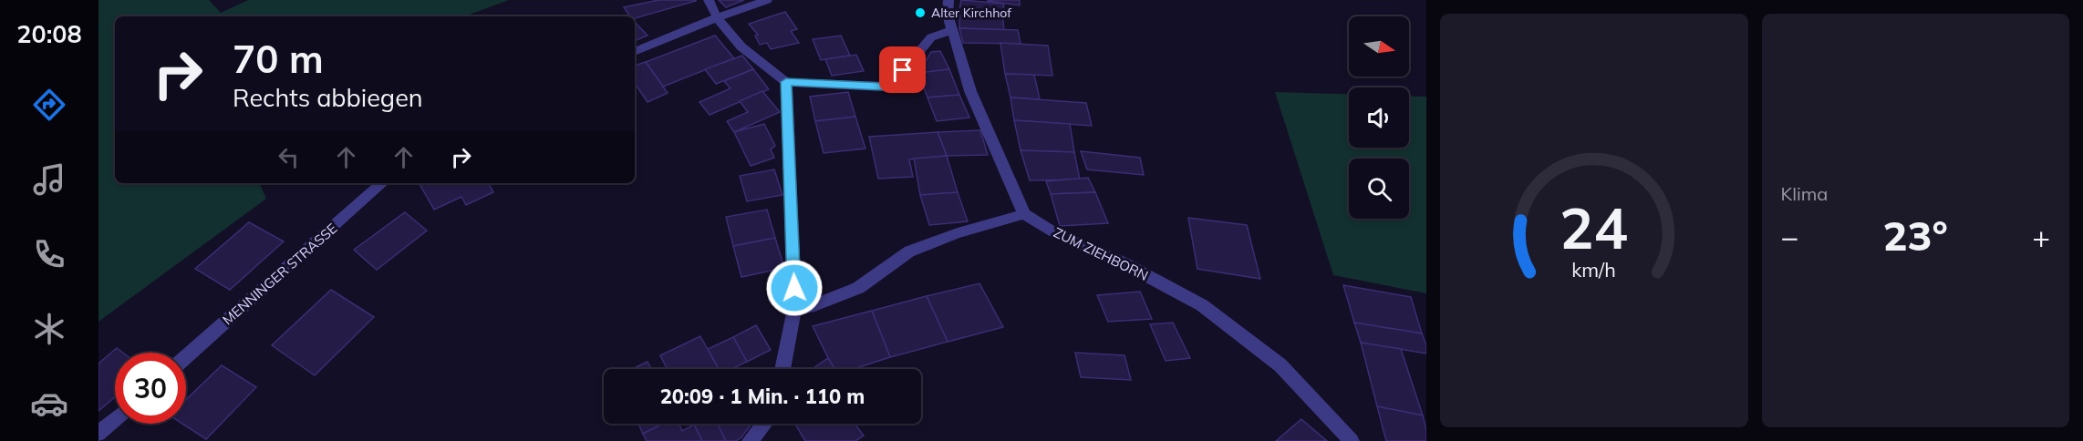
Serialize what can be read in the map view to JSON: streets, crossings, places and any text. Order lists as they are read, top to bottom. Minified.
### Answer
{"streets":{"street":["ZUM ZIEHBORN","MENNINGER STRASSE"]},"places":["Alter Kirchhof"],"north":"right","page":{"tabs":"20:08","tile":"Klima","turn":["70 m","Rechts abbiegen"],"heat":["−","23°","+"],"limit":"30","trip":"20:09 · 1 Min. · 110 m","gauge":["24","km/h"]}}
